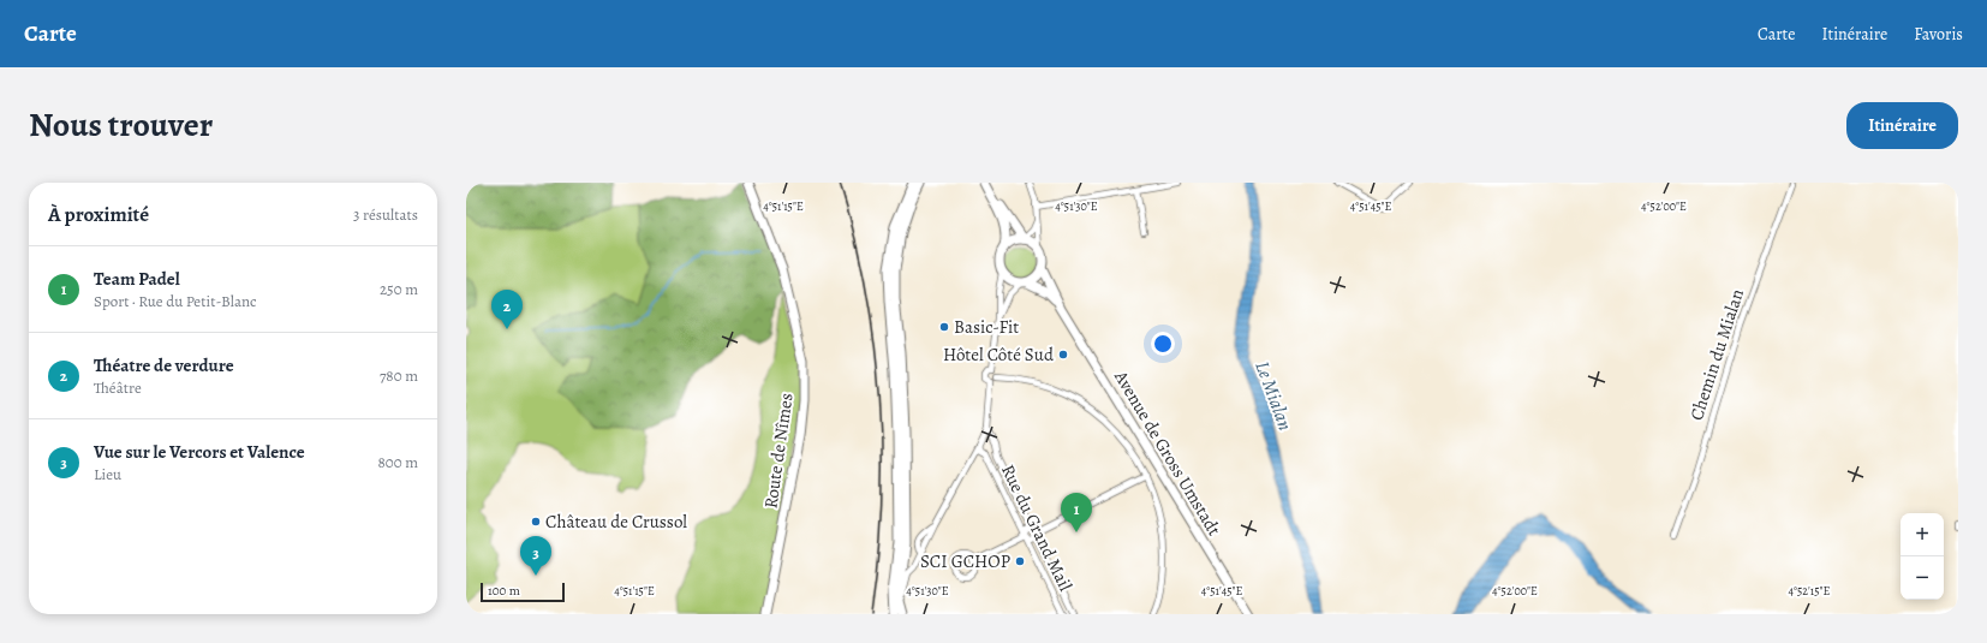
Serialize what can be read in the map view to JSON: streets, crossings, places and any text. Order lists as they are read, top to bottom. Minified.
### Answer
{"streets":{"main road":["Route de Nîmes","Avenue de Gross Umstadt"],"street":["Chemin du Mialan","Rue du Grand Mail"]},"water":["Le Mialan"],"places":["Basic-Fit","Hôtel Côté Sud","Château de Crussol","SCI GCHOP"],"scale_bar":"100 m","page":{"header":"Carte","nav":["Carte","Itinéraire","Favoris"],"title":"Nous trouver","buttons":"Itinéraire","heading":["À proximité","3 résultats"],"list":[{"mark":"1","name":"Team Padel","note":"Sport · Rue du Petit-Blanc","value":"250 m"},{"mark":"2","name":"Théatre de verdure","note":"Théâtre","value":"780 m"},{"mark":"3","name":"Vue sur le Vercors et Valence","note":"Lieu","value":"800 m"}],"pins":["2","1","3"],"map_buttons":["+","−"],"scale":"100 m"},"coordinates":["4°51'15\"E","4°51'30\"E","4°51'45\"E","4°52'00\"E","4°52'15\"E"]}
